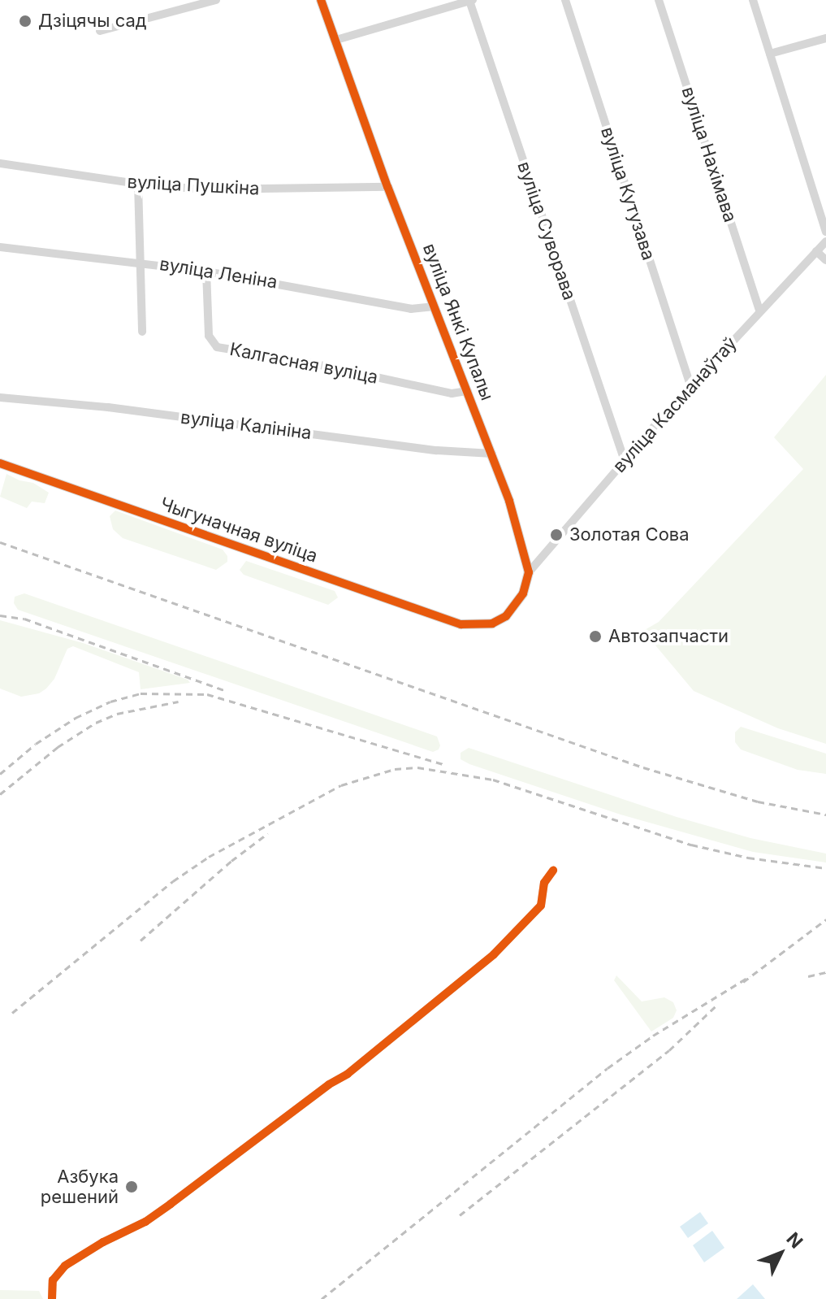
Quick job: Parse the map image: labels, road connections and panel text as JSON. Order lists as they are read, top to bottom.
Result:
{
  "streets": {
    "street": [
      "вуліца Нахімава",
      "вуліца Пушкіна",
      "вуліца Кутузава",
      "вуліца Суворава",
      "вуліца Леніна",
      "вуліца Янкі Купалы",
      "Калгасная вуліца",
      "вуліца Касманаўтаў",
      "вуліца Калініна",
      "Чыгуначная вуліца"
    ]
  },
  "crossings": [
    ["вуліца Нахімава", "вуліца Касманаўтаў"],
    ["вуліца Пушкіна", "вуліца Янкі Купалы"],
    ["вуліца Кутузава", "вуліца Касманаўтаў"],
    ["вуліца Суворава", "вуліца Касманаўтаў"],
    ["вуліца Леніна", "вуліца Янкі Купалы"],
    ["вуліца Леніна", "Калгасная вуліца"],
    ["вуліца Янкі Купалы", "Калгасная вуліца"],
    ["вуліца Янкі Купалы", "вуліца Касманаўтаў"],
    ["вуліца Янкі Купалы", "вуліца Калініна"],
    ["вуліца Янкі Купалы", "Чыгуначная вуліца"],
    ["вуліца Касманаўтаў", "Чыгуначная вуліца"]
  ],
  "places": [
    "Дзіцячы сад",
    "Золотая Сова",
    "Автозапчасти",
    "Азбука решений"
  ],
  "north": "top right"
}
